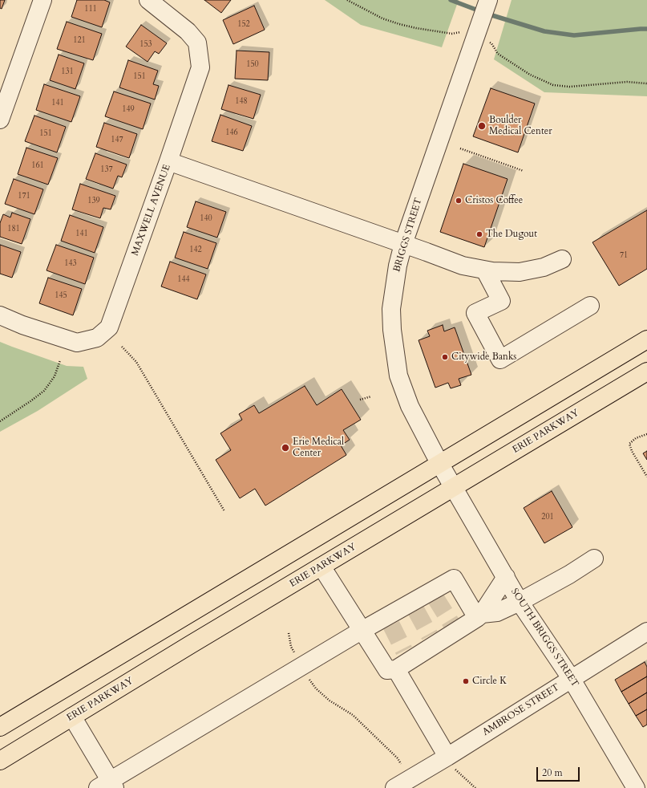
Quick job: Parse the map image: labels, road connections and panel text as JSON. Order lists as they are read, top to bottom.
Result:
{
  "streets": {
    "main road": ["ERIE PARKWAY"],
    "street": [
      "MAXWELL AVENUE",
      "BRIGGS STREET",
      "SOUTH BRIGGS STREET",
      "AMBROSE STREET"
    ]
  },
  "crossings": [
    ["MAXWELL AVENUE", "BRIGGS STREET"],
    ["BRIGGS STREET", "ERIE PARKWAY"],
    ["BRIGGS STREET", "SOUTH BRIGGS STREET"],
    ["ERIE PARKWAY", "SOUTH BRIGGS STREET"],
    ["SOUTH BRIGGS STREET", "AMBROSE STREET"]
  ],
  "places": [
    "Boulder Medical Center",
    "Cristos Coffee",
    "The Dugout",
    "Citywide Banks",
    "Erie Medical Center",
    "Circle K"
  ],
  "house_numbers": [
    "111",
    "152",
    "121",
    "153",
    "150",
    "131",
    "151",
    "148",
    "141",
    "149",
    "146",
    "151",
    "147",
    "161",
    "137",
    "171",
    "139",
    "140",
    "181",
    "141",
    "142",
    "71",
    "143",
    "144",
    "145",
    "201"
  ],
  "scale_bar": "20 m"
}
